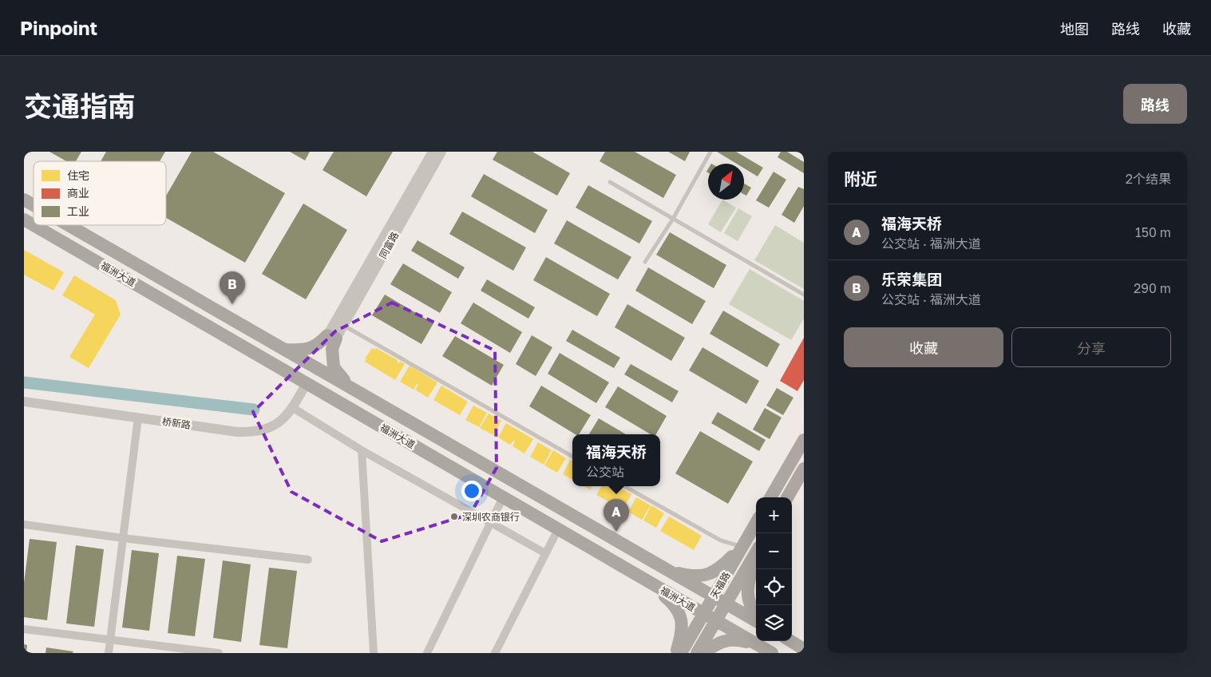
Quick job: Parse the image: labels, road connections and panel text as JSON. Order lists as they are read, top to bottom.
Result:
{
  "streets": {
    "main road": ["福洲大道", "天福路"],
    "street": ["同富路", "桥新路"]
  },
  "crossings": [
    ["福洲大道", "桥新路"],
    ["福洲大道", "天福路"]
  ],
  "places": ["深圳农商银行"],
  "legend": ["住宅", "商业", "工业"],
  "north": "top right",
  "page": {
    "header": "Pinpoint",
    "nav": ["地图", "路线", "收藏"],
    "title": "交通指南",
    "buttons": [
      "路线",
      ["收藏", "分享"]
    ],
    "heading": ["附近", "2个结果"],
    "list": [
      {
        "mark": "A",
        "name": "福海天桥",
        "note": "公交站 · 福洲大道",
        "value": "150 m"
      },
      {
        "mark": "B",
        "name": "乐荣集团",
        "note": "公交站 · 福洲大道",
        "value": "290 m"
      }
    ],
    "pins": ["B", "A"],
    "popup": ["福海天桥", "公交站"],
    "map_buttons": ["+", "−"]
  }
}
